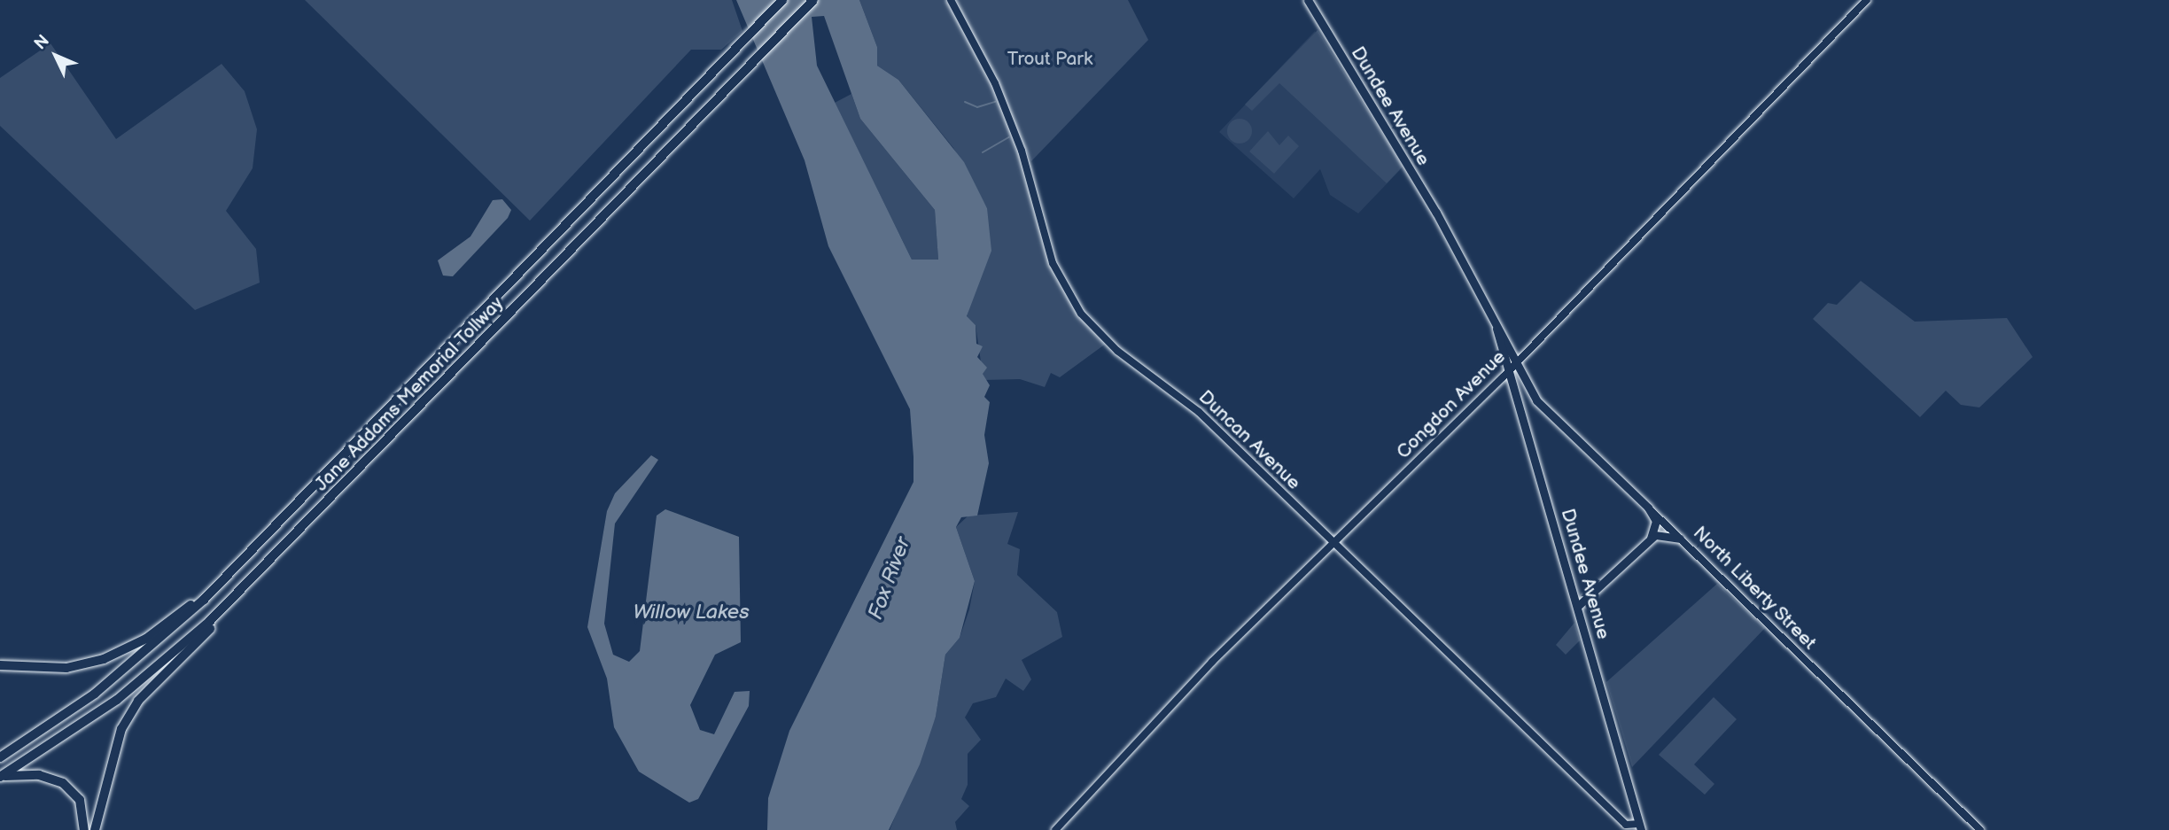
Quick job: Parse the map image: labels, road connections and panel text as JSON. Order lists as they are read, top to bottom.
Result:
{
  "streets": {
    "highway": ["Jane Addams Memorial Tollway"],
    "main road": ["Dundee Avenue", "North Liberty Street"],
    "street": ["Congdon Avenue", "Duncan Avenue"]
  },
  "crossings": [
    ["Dundee Avenue", "Congdon Avenue"],
    ["Dundee Avenue", "Duncan Avenue"],
    ["Dundee Avenue", "North Liberty Street"],
    ["Congdon Avenue", "Duncan Avenue"],
    ["Congdon Avenue", "North Liberty Street"]
  ],
  "water": ["Fox River", "Willow Lakes"],
  "parks": ["Trout Park"],
  "north": "top left"
}
